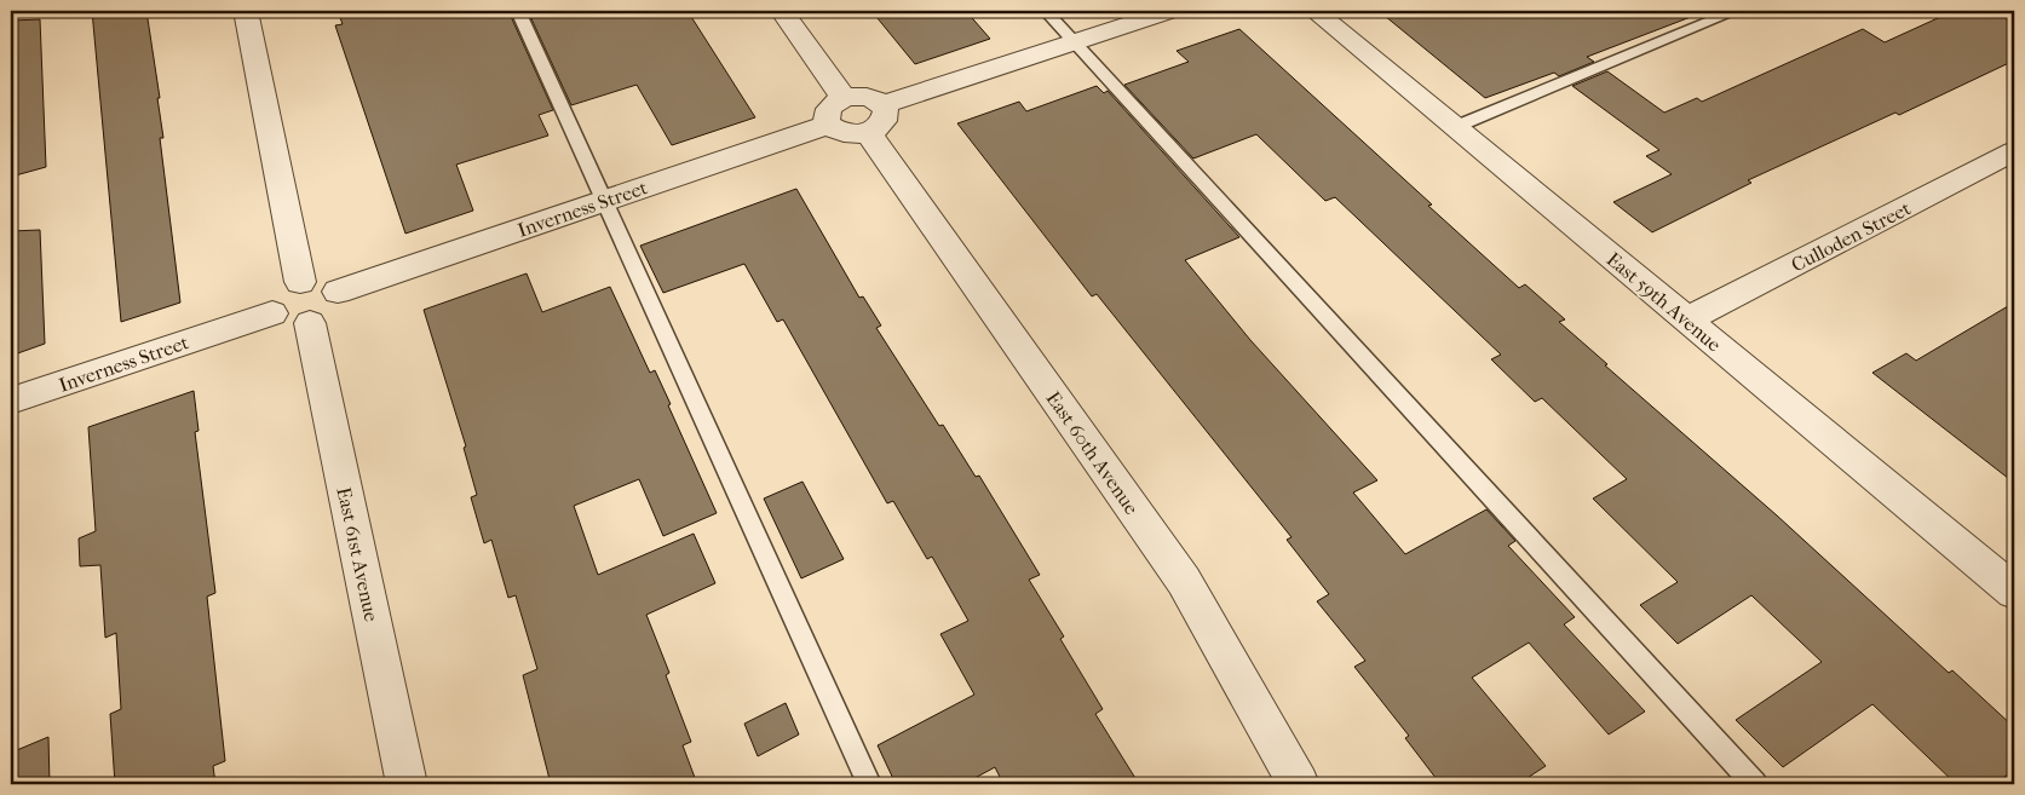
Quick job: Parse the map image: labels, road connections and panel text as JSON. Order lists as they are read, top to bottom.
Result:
{
  "streets": {
    "street": [
      "Inverness Street",
      "Culloden Street",
      "East 59th Avenue",
      "East 60th Avenue",
      "East 61st Avenue"
    ]
  },
  "crossings": [
    ["Inverness Street", "East 60th Avenue"],
    ["Inverness Street", "East 61st Avenue"],
    ["Culloden Street", "East 59th Avenue"]
  ]
}
